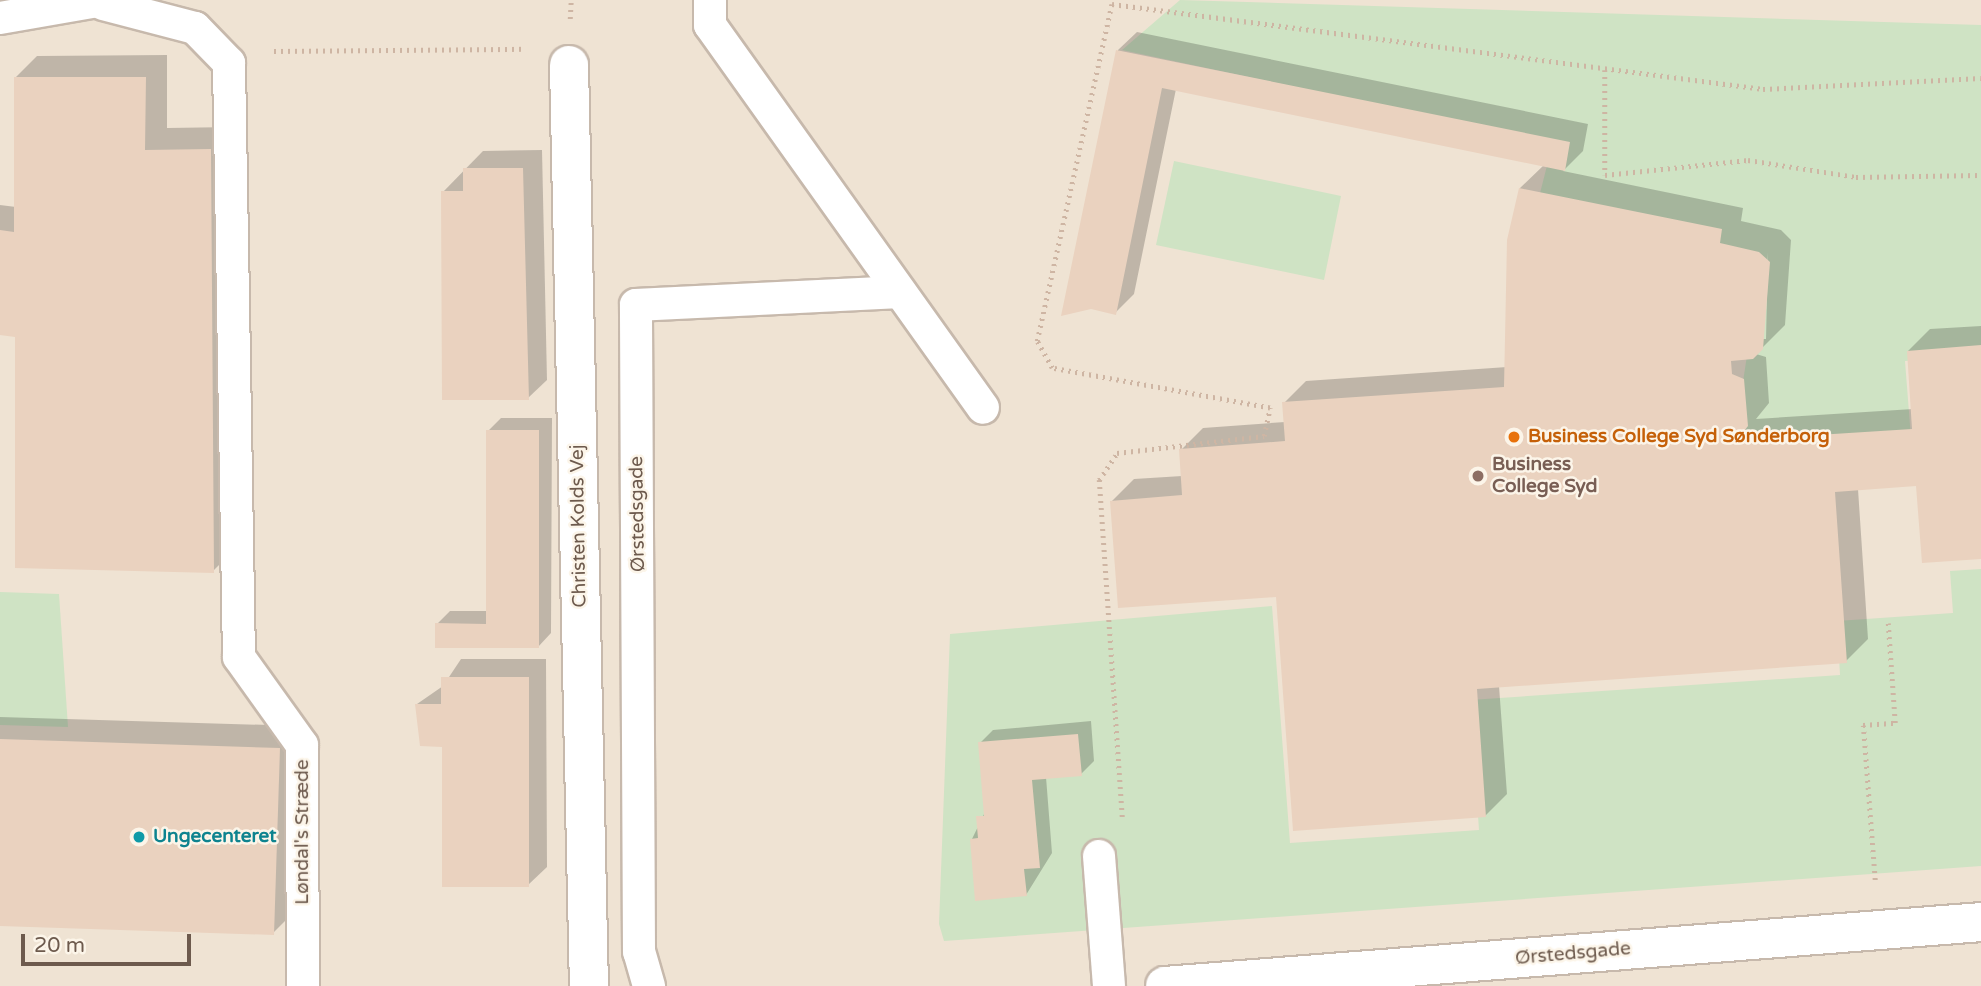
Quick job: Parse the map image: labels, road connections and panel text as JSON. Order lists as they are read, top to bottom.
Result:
{
  "streets": {
    "street": ["Ørstedsgade", "Christen Kolds Vej"],
    "lane": ["Løndal's Stræde"]
  },
  "places": ["Business College Syd Sønderborg", "Business College Syd", "Ungecenteret"],
  "scale_bar": "20 m"
}
